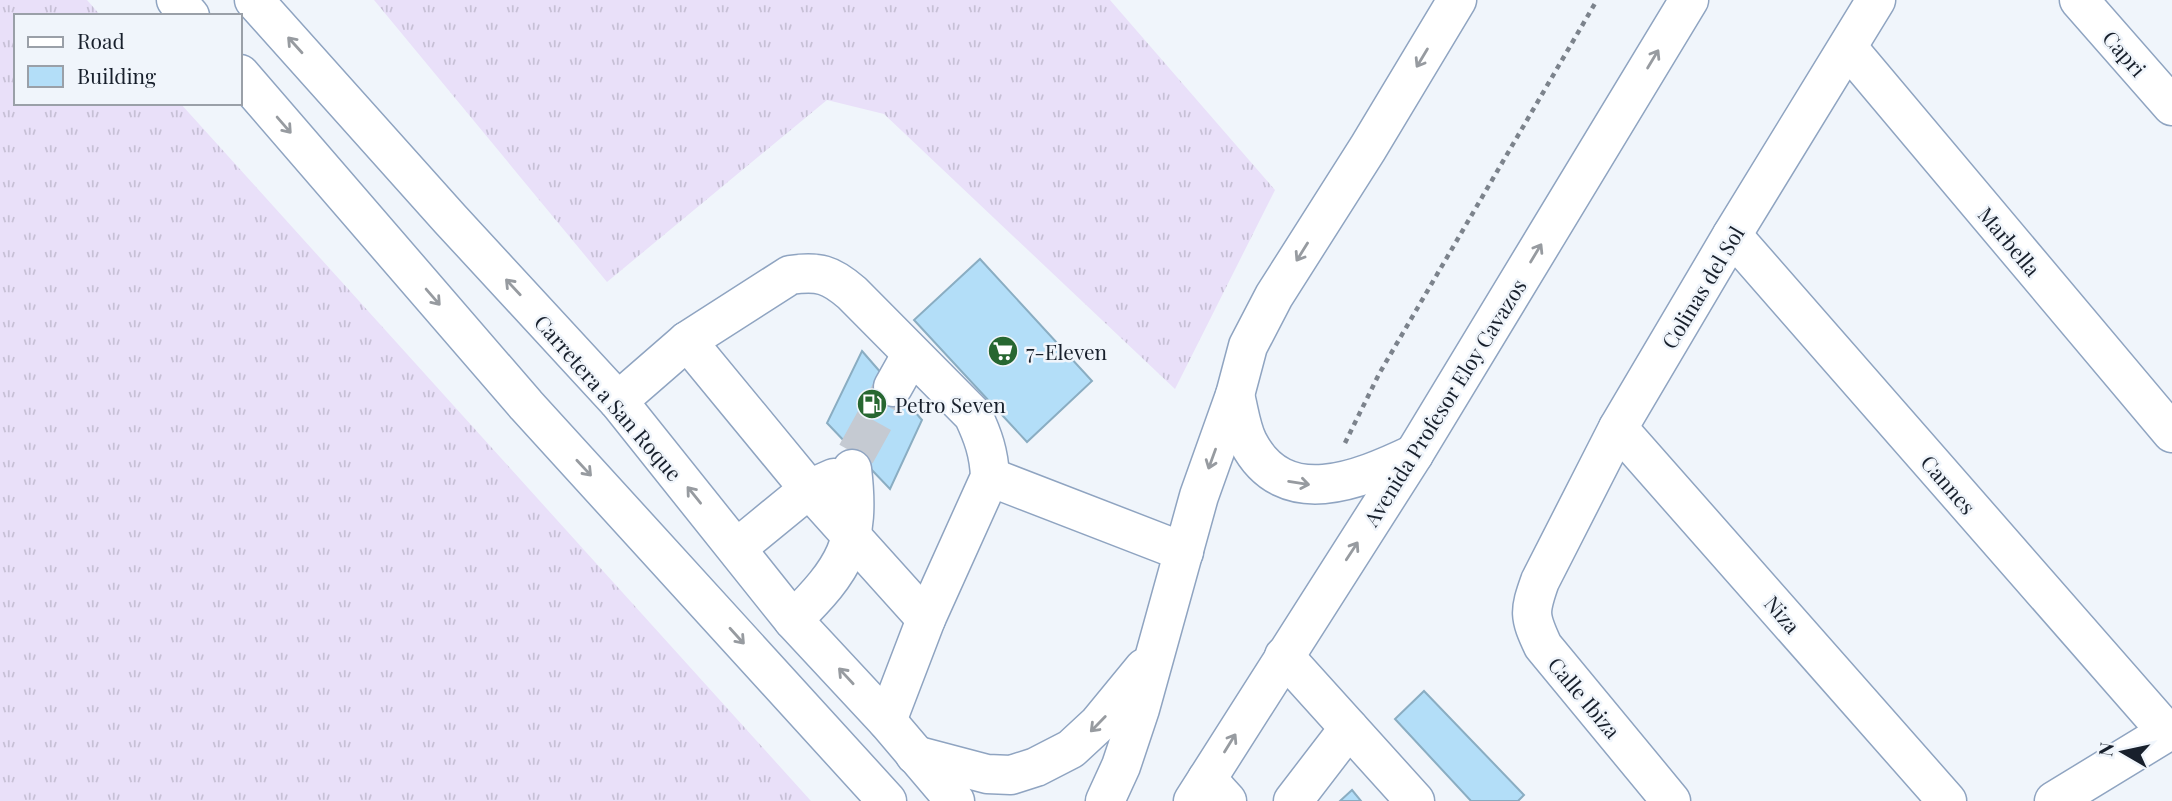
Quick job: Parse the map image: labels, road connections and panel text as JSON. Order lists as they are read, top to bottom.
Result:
{
  "streets": {
    "main road": [
      "Capri",
      "Marbella",
      "Colinas del Sol",
      "Carretera a San Roque",
      "Avenida Profesor Eloy Cavazos",
      "Cannes",
      "Niza",
      "Calle Ibiza"
    ]
  },
  "crossings": [
    ["Marbella", "Colinas del Sol"],
    ["Colinas del Sol", "Cannes"],
    ["Colinas del Sol", "Niza"],
    ["Colinas del Sol", "Calle Ibiza"]
  ],
  "places": {
    "supermarket": ["7-Eleven"],
    "fuel station": ["Petro Seven"]
  },
  "legend": ["Road", "Building"],
  "north": "left"
}
